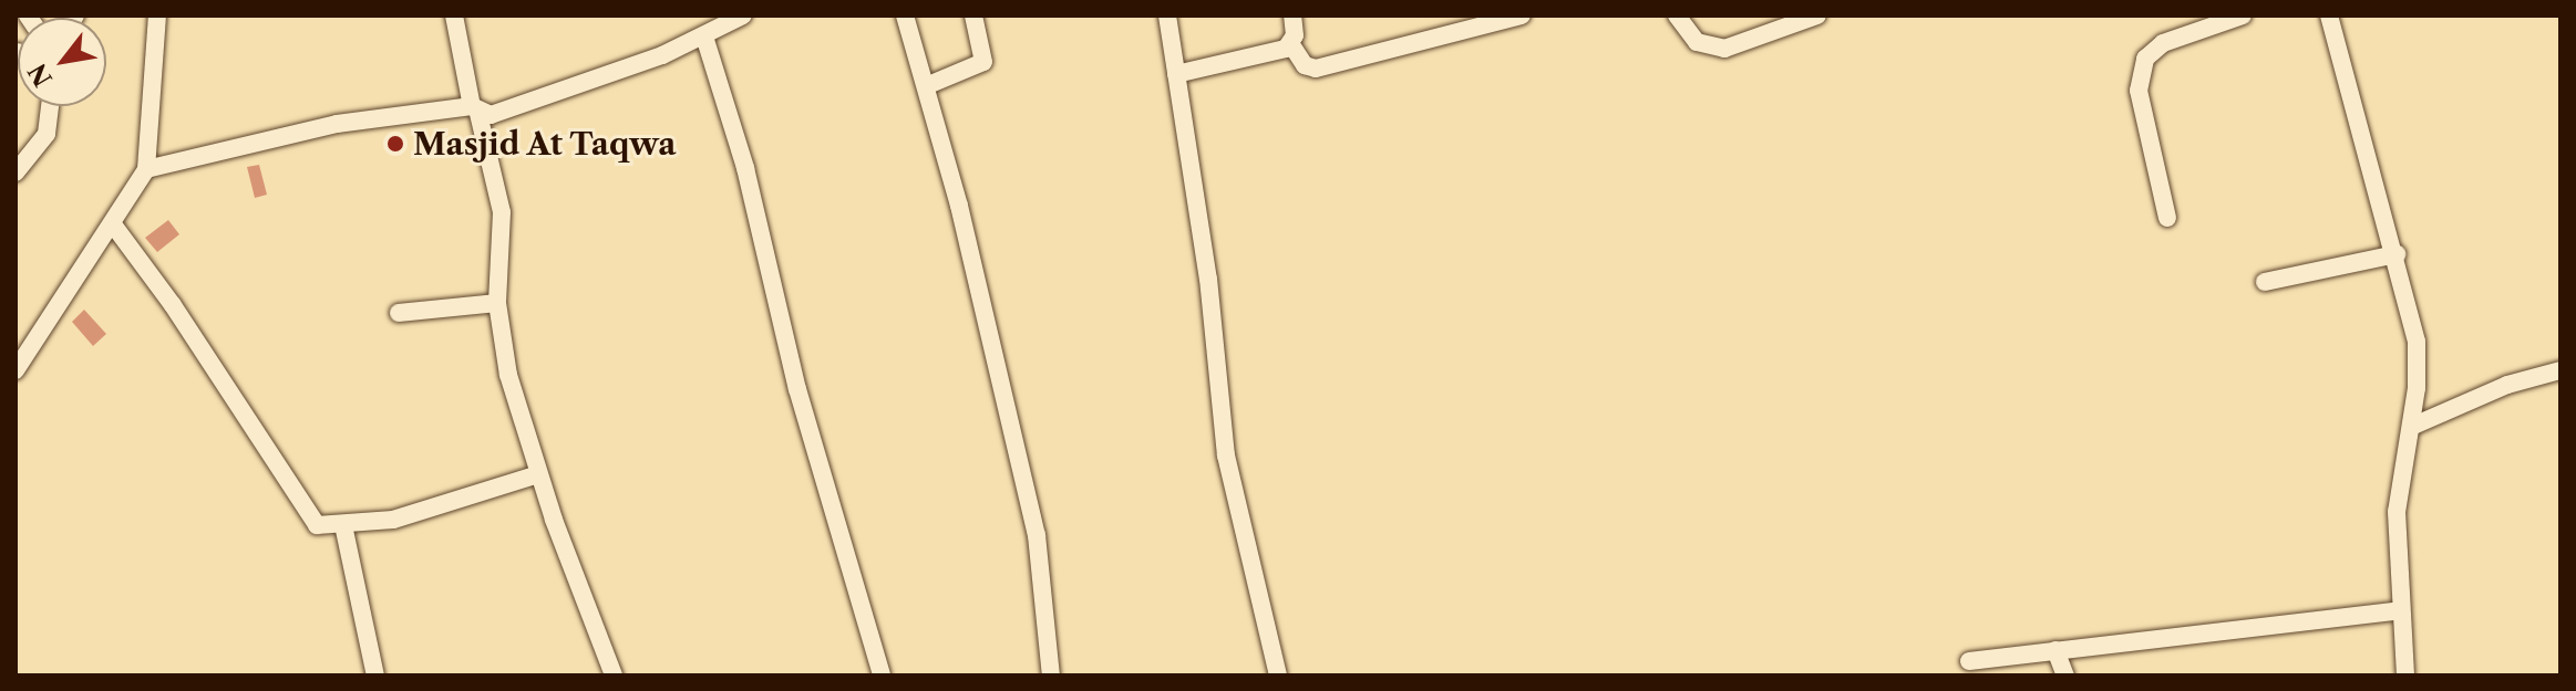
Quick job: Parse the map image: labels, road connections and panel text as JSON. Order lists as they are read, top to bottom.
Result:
{
  "places": ["Masjid At Taqwa"],
  "north": "bottom left"
}
